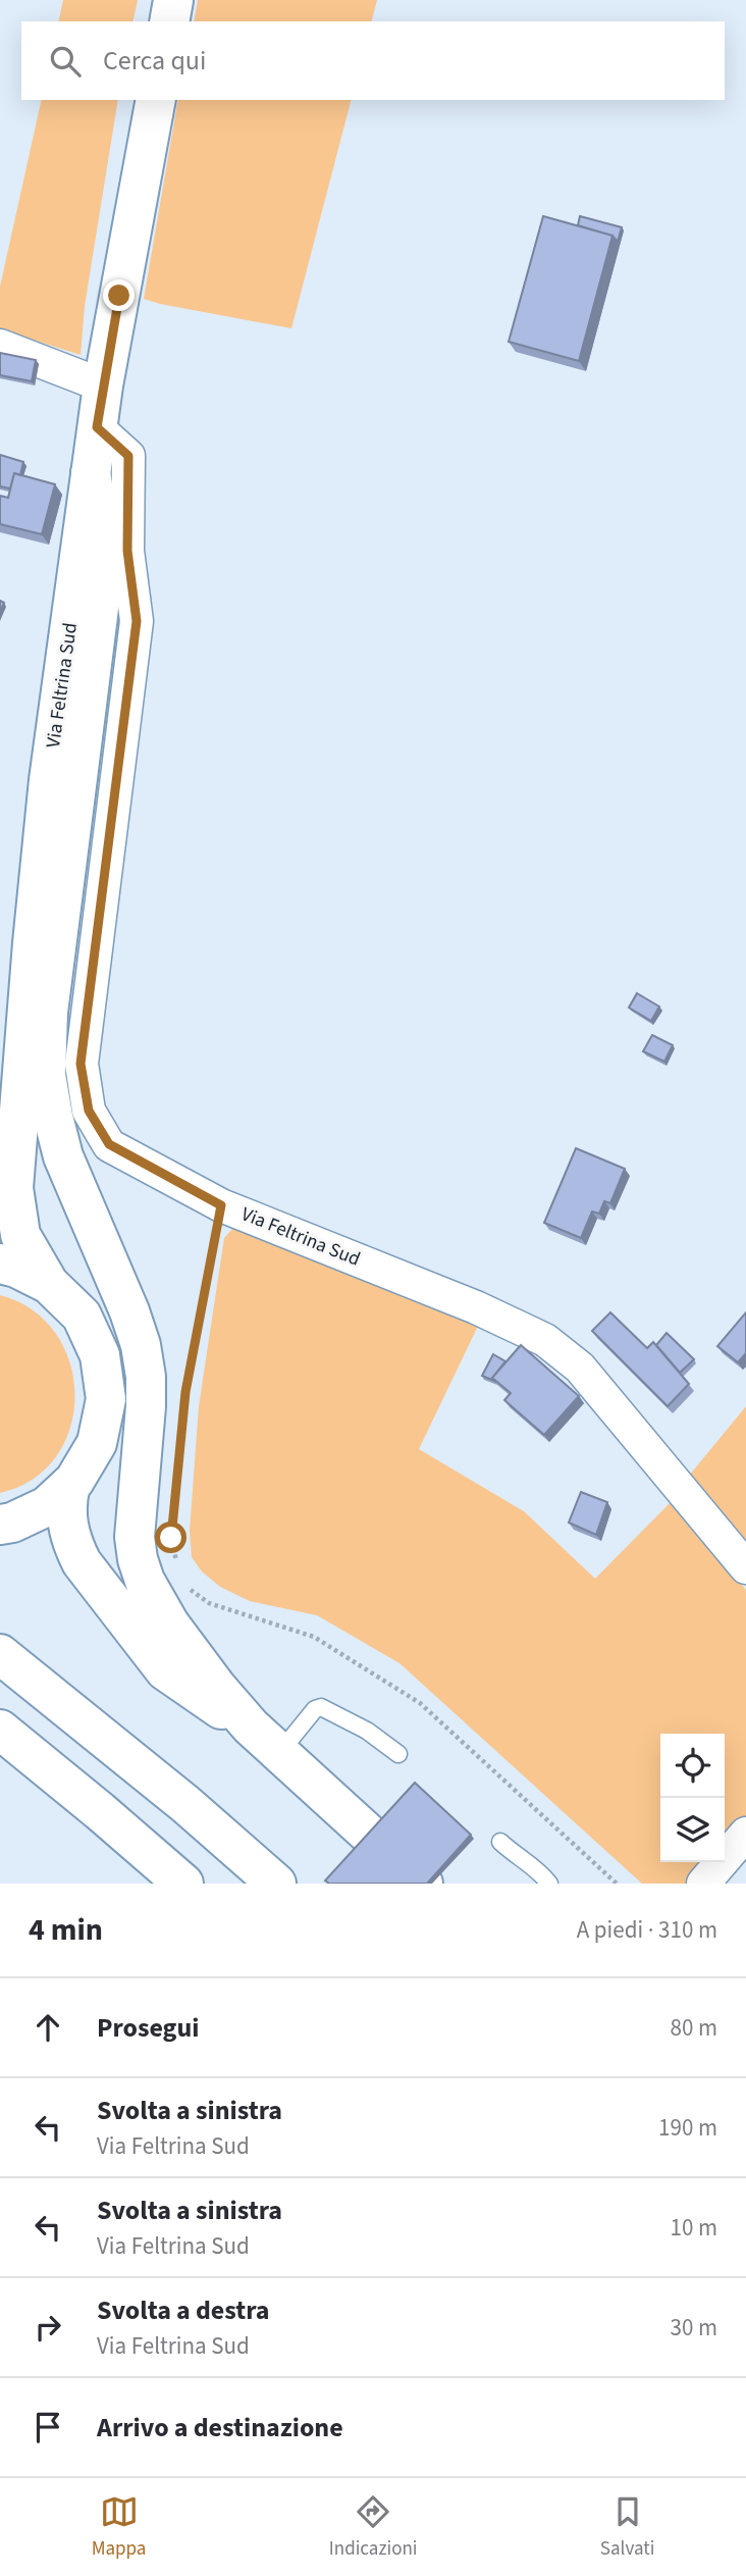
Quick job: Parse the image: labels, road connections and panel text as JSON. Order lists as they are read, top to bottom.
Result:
{
  "streets": {
    "main road": ["Via Feltrina Sud"]
  },
  "page": {
    "search": "Cerca qui",
    "heading": ["4 min", "A piedi · 310 m"],
    "list": [
      ["Prosegui", "80 m"],
      ["Svolta a sinistra", "Via Feltrina Sud", "190 m"],
      ["Svolta a sinistra", "Via Feltrina Sud", "10 m"],
      ["Svolta a destra", "Via Feltrina Sud", "30 m"],
      "Arrivo a destinazione"
    ],
    "nav": ["Mappa", "Indicazioni", "Salvati"]
  }
}
